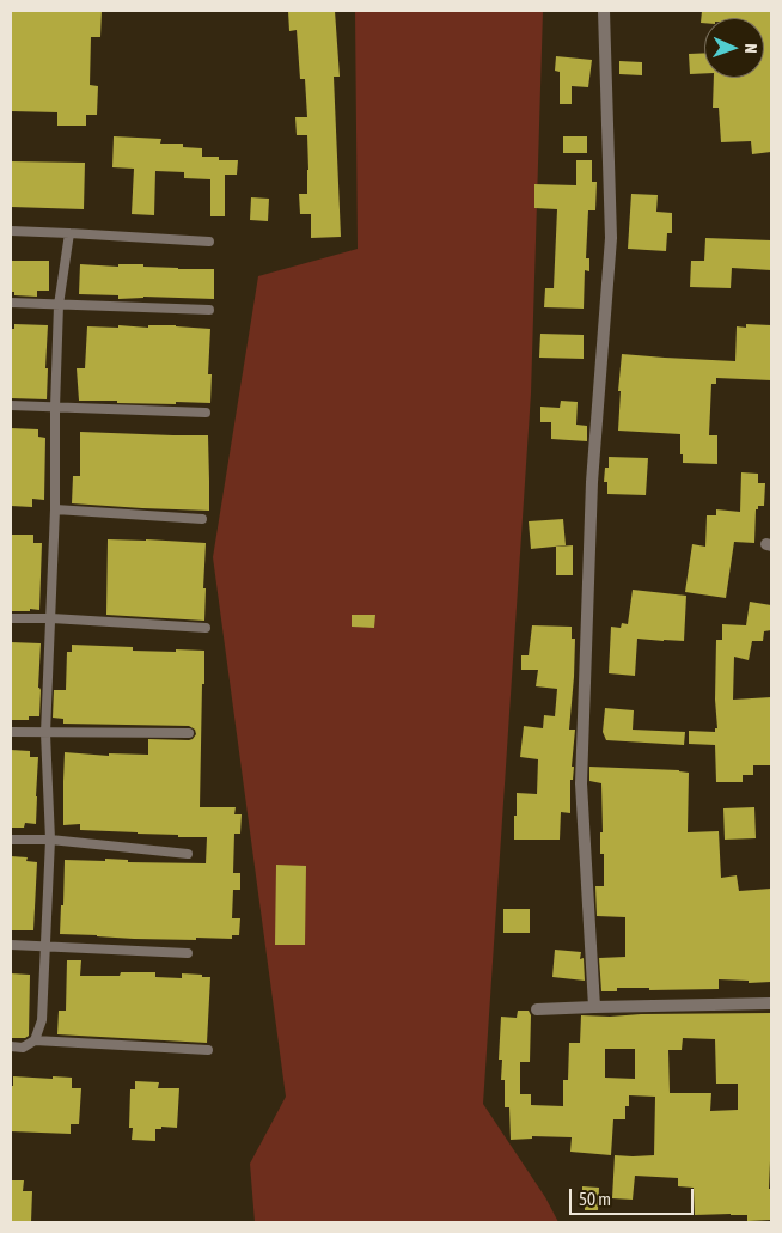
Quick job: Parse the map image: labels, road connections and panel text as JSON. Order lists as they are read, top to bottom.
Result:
{
  "scale_bar": "50 m",
  "north": "right"
}
